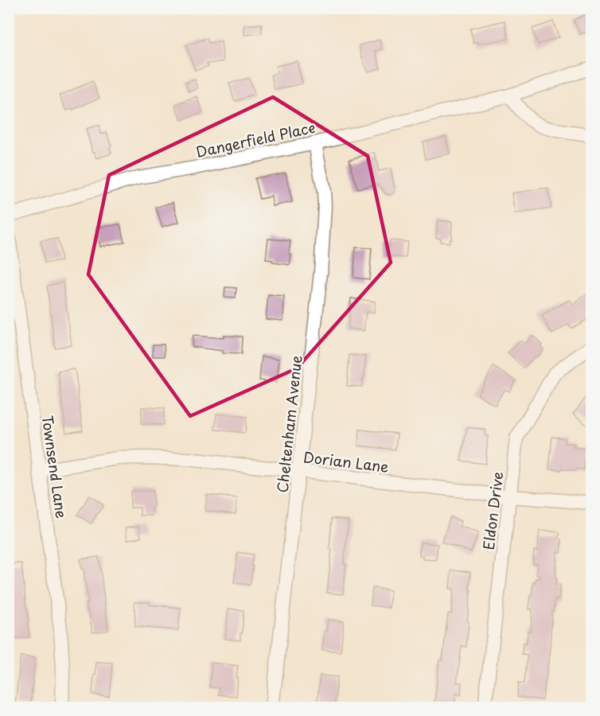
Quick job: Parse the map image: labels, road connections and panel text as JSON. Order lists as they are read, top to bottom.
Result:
{
  "streets": {
    "street": [
      "Dangerfield Place",
      "Cheltenham Avenue",
      "Dorian Lane",
      "Townsend Lane",
      "Eldon Drive"
    ]
  },
  "crossings": [
    ["Dangerfield Place", "Cheltenham Avenue"],
    ["Cheltenham Avenue", "Dorian Lane"],
    ["Dorian Lane", "Townsend Lane"],
    ["Dorian Lane", "Eldon Drive"]
  ]
}
